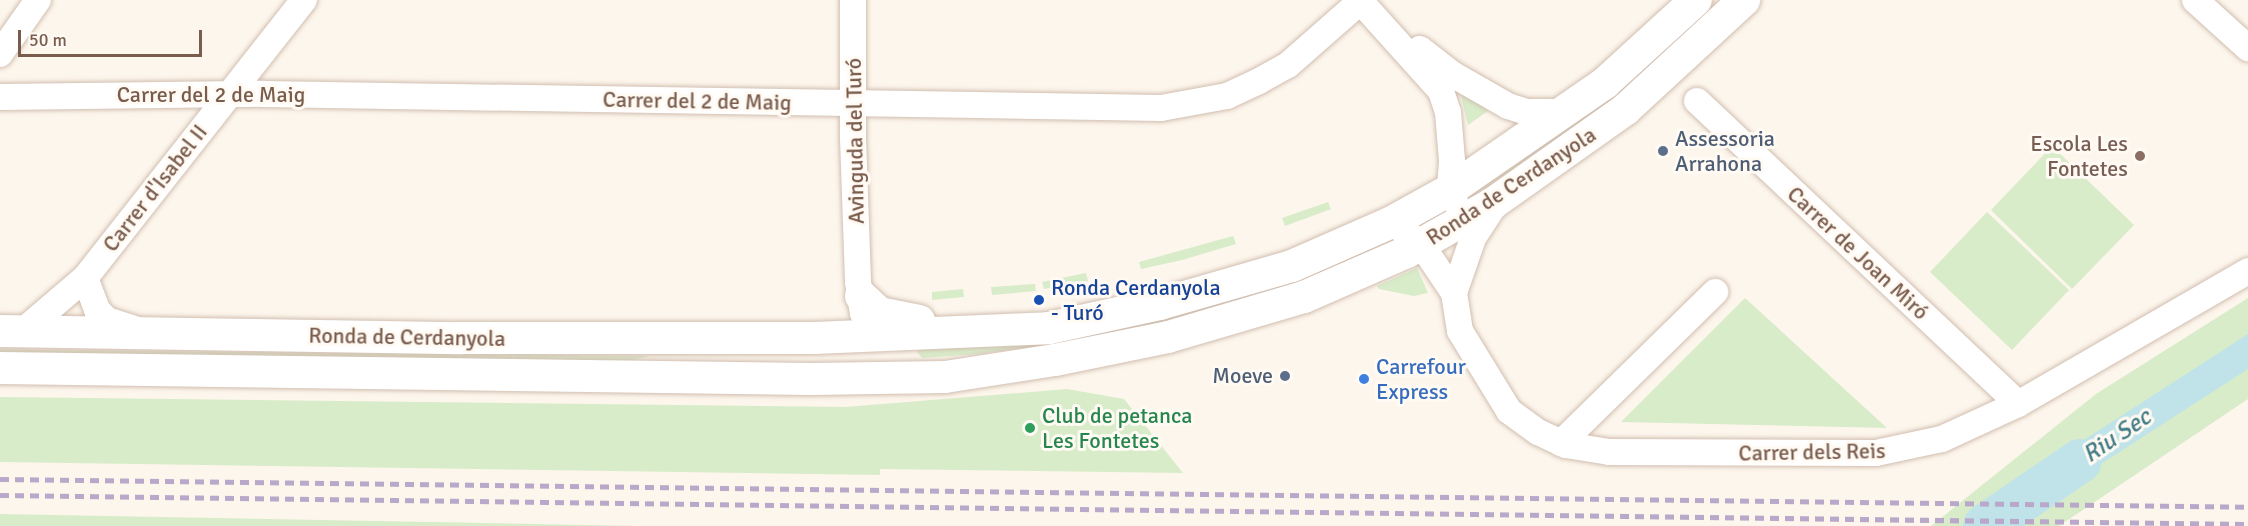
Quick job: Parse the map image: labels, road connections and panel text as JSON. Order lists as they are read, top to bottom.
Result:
{
  "streets": {
    "street": [
      "Carrer del 2 de Maig",
      "Avinguda del Turó",
      "Ronda de Cerdanyola",
      "Carrer d'Isabel II",
      "Carrer de Joan Miró",
      "Carrer dels Reis"
    ]
  },
  "crossings": [
    ["Carrer del 2 de Maig", "Avinguda del Turó"],
    ["Carrer del 2 de Maig", "Carrer d'Isabel II"],
    ["Avinguda del Turó", "Ronda de Cerdanyola"],
    ["Ronda de Cerdanyola", "Carrer d'Isabel II"],
    ["Ronda de Cerdanyola", "Carrer dels Reis"],
    ["Carrer de Joan Miró", "Carrer dels Reis"]
  ],
  "water": ["Riu Sec"],
  "places": [
    "Assessoria Arrahona",
    "Escola Les Fontetes",
    "Ronda Cerdanyola - Turó",
    "Moeve",
    "Carrefour Express",
    "Club de petanca Les Fontetes"
  ],
  "scale_bar": "50 m"
}
